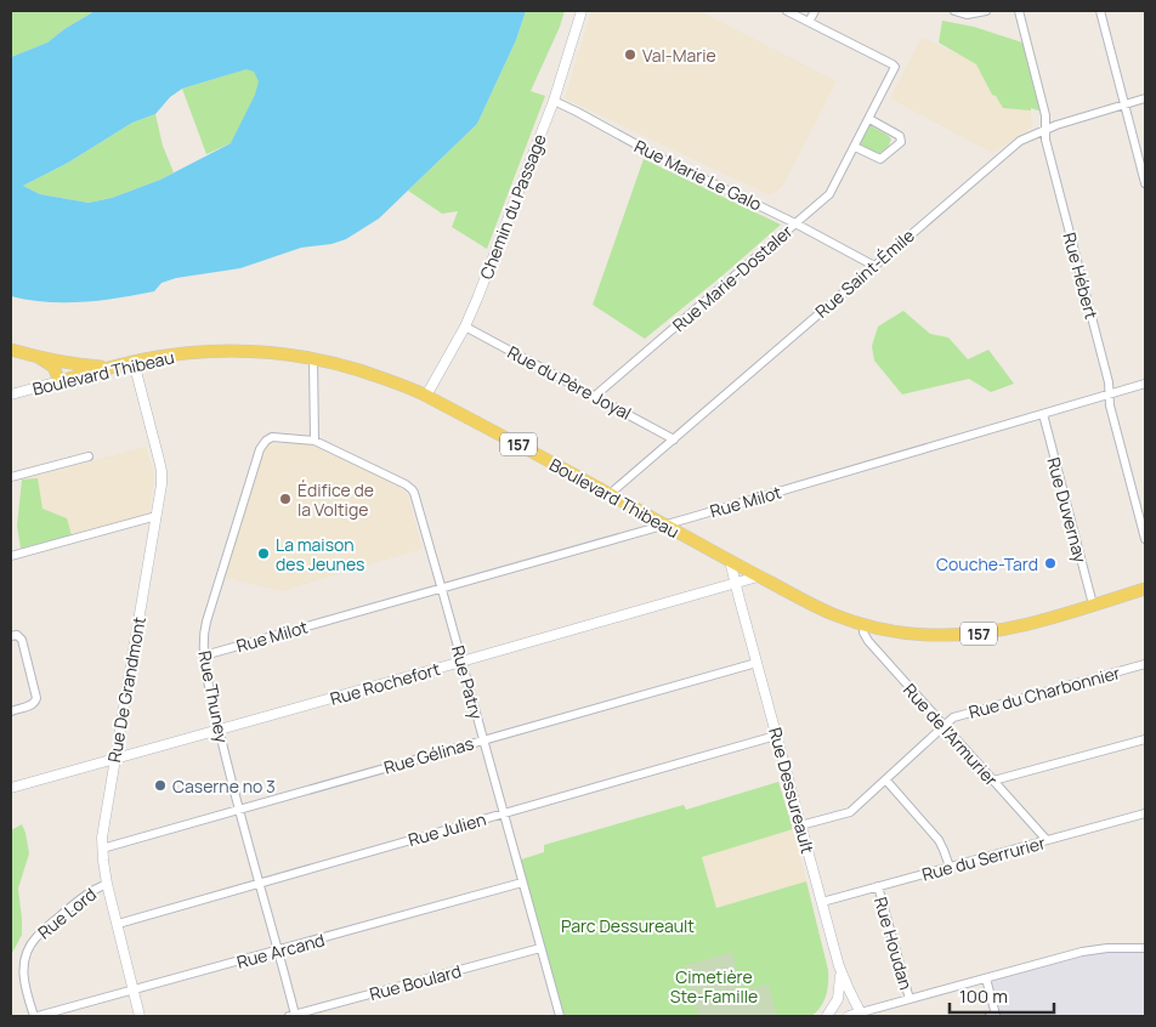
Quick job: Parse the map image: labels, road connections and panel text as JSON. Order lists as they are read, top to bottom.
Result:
{
  "streets": {
    "main road": ["Boulevard Thibeau", "157"],
    "street": [
      "Rue Marie Le Galo",
      "Chemin du Passage",
      "Rue Saint-Émile",
      "Rue Hébert",
      "Rue Marie-Dostaler",
      "Rue du Père Joyal",
      "Rue Milot",
      "Rue Duvernay",
      "Rue Patry",
      "Rue Rochefort",
      "Rue De Grandmont",
      "Rue du Charbonnier",
      "Rue Thuney",
      "Rue de l'Armurier",
      "Rue Gélinas",
      "Rue Dessureault",
      "Rue Julien",
      "Rue du Serrurier",
      "Rue Lord",
      "Rue Houdan",
      "Rue Arcand",
      "Rue Boulard"
    ]
  },
  "crossings": [
    ["Rue Marie Le Galo", "Chemin du Passage"],
    ["Rue Marie Le Galo", "Rue Saint-Émile"],
    ["Rue Marie Le Galo", "Rue Marie-Dostaler"],
    ["Chemin du Passage", "Boulevard Thibeau"],
    ["Chemin du Passage", "Rue du Père Joyal"],
    ["Rue Saint-Émile", "Rue Hébert"],
    ["Rue Saint-Émile", "Boulevard Thibeau"],
    ["Rue Saint-Émile", "Rue du Père Joyal"],
    ["Rue Hébert", "Rue Milot"],
    ["Rue Marie-Dostaler", "Rue du Père Joyal"],
    ["Boulevard Thibeau", "157"],
    ["Boulevard Thibeau", "Rue Milot"],
    ["Boulevard Thibeau", "Rue Duvernay"],
    ["Boulevard Thibeau", "Rue Rochefort"],
    ["Boulevard Thibeau", "Rue De Grandmont"],
    ["Boulevard Thibeau", "Rue de l'Armurier"],
    ["Boulevard Thibeau", "Rue Dessureault"],
    ["Rue Milot", "Rue Duvernay"],
    ["Rue Milot", "Rue Patry"],
    ["Rue Milot", "Rue Thuney"],
    ["Rue Patry", "Rue Rochefort"],
    ["Rue Patry", "Rue Thuney"],
    ["Rue Patry", "Rue Gélinas"],
    ["Rue Patry", "Rue Julien"],
    ["Rue Patry", "Rue Arcand"],
    ["Rue Patry", "Rue Boulard"],
    ["Rue Rochefort", "Rue De Grandmont"],
    ["Rue Rochefort", "Rue Thuney"],
    ["Rue Rochefort", "Rue Dessureault"],
    ["Rue De Grandmont", "Rue Gélinas"],
    ["Rue De Grandmont", "Rue Julien"],
    ["Rue De Grandmont", "Rue Lord"],
    ["Rue De Grandmont", "Rue Arcand"],
    ["Rue du Charbonnier", "Rue de l'Armurier"],
    ["Rue du Charbonnier", "Rue Dessureault"],
    ["Rue Thuney", "Rue Gélinas"],
    ["Rue Thuney", "Rue Julien"],
    ["Rue Thuney", "Rue Arcand"],
    ["Rue Thuney", "Rue Boulard"],
    ["Rue de l'Armurier", "Rue du Serrurier"],
    ["Rue Gélinas", "Rue Dessureault"],
    ["Rue Dessureault", "Rue Julien"],
    ["Rue Dessureault", "Rue du Serrurier"],
    ["Rue du Serrurier", "Rue Houdan"],
    ["Rue Lord", "Rue Arcand"]
  ],
  "parks": ["Parc Dessureault", "Cimetière Ste-Famille"],
  "places": [
    "Val-Marie",
    "Édifice de la Voltige",
    "La maison des Jeunes",
    "Couche-Tard",
    "Caserne no 3"
  ],
  "scale_bar": "100 m"
}
